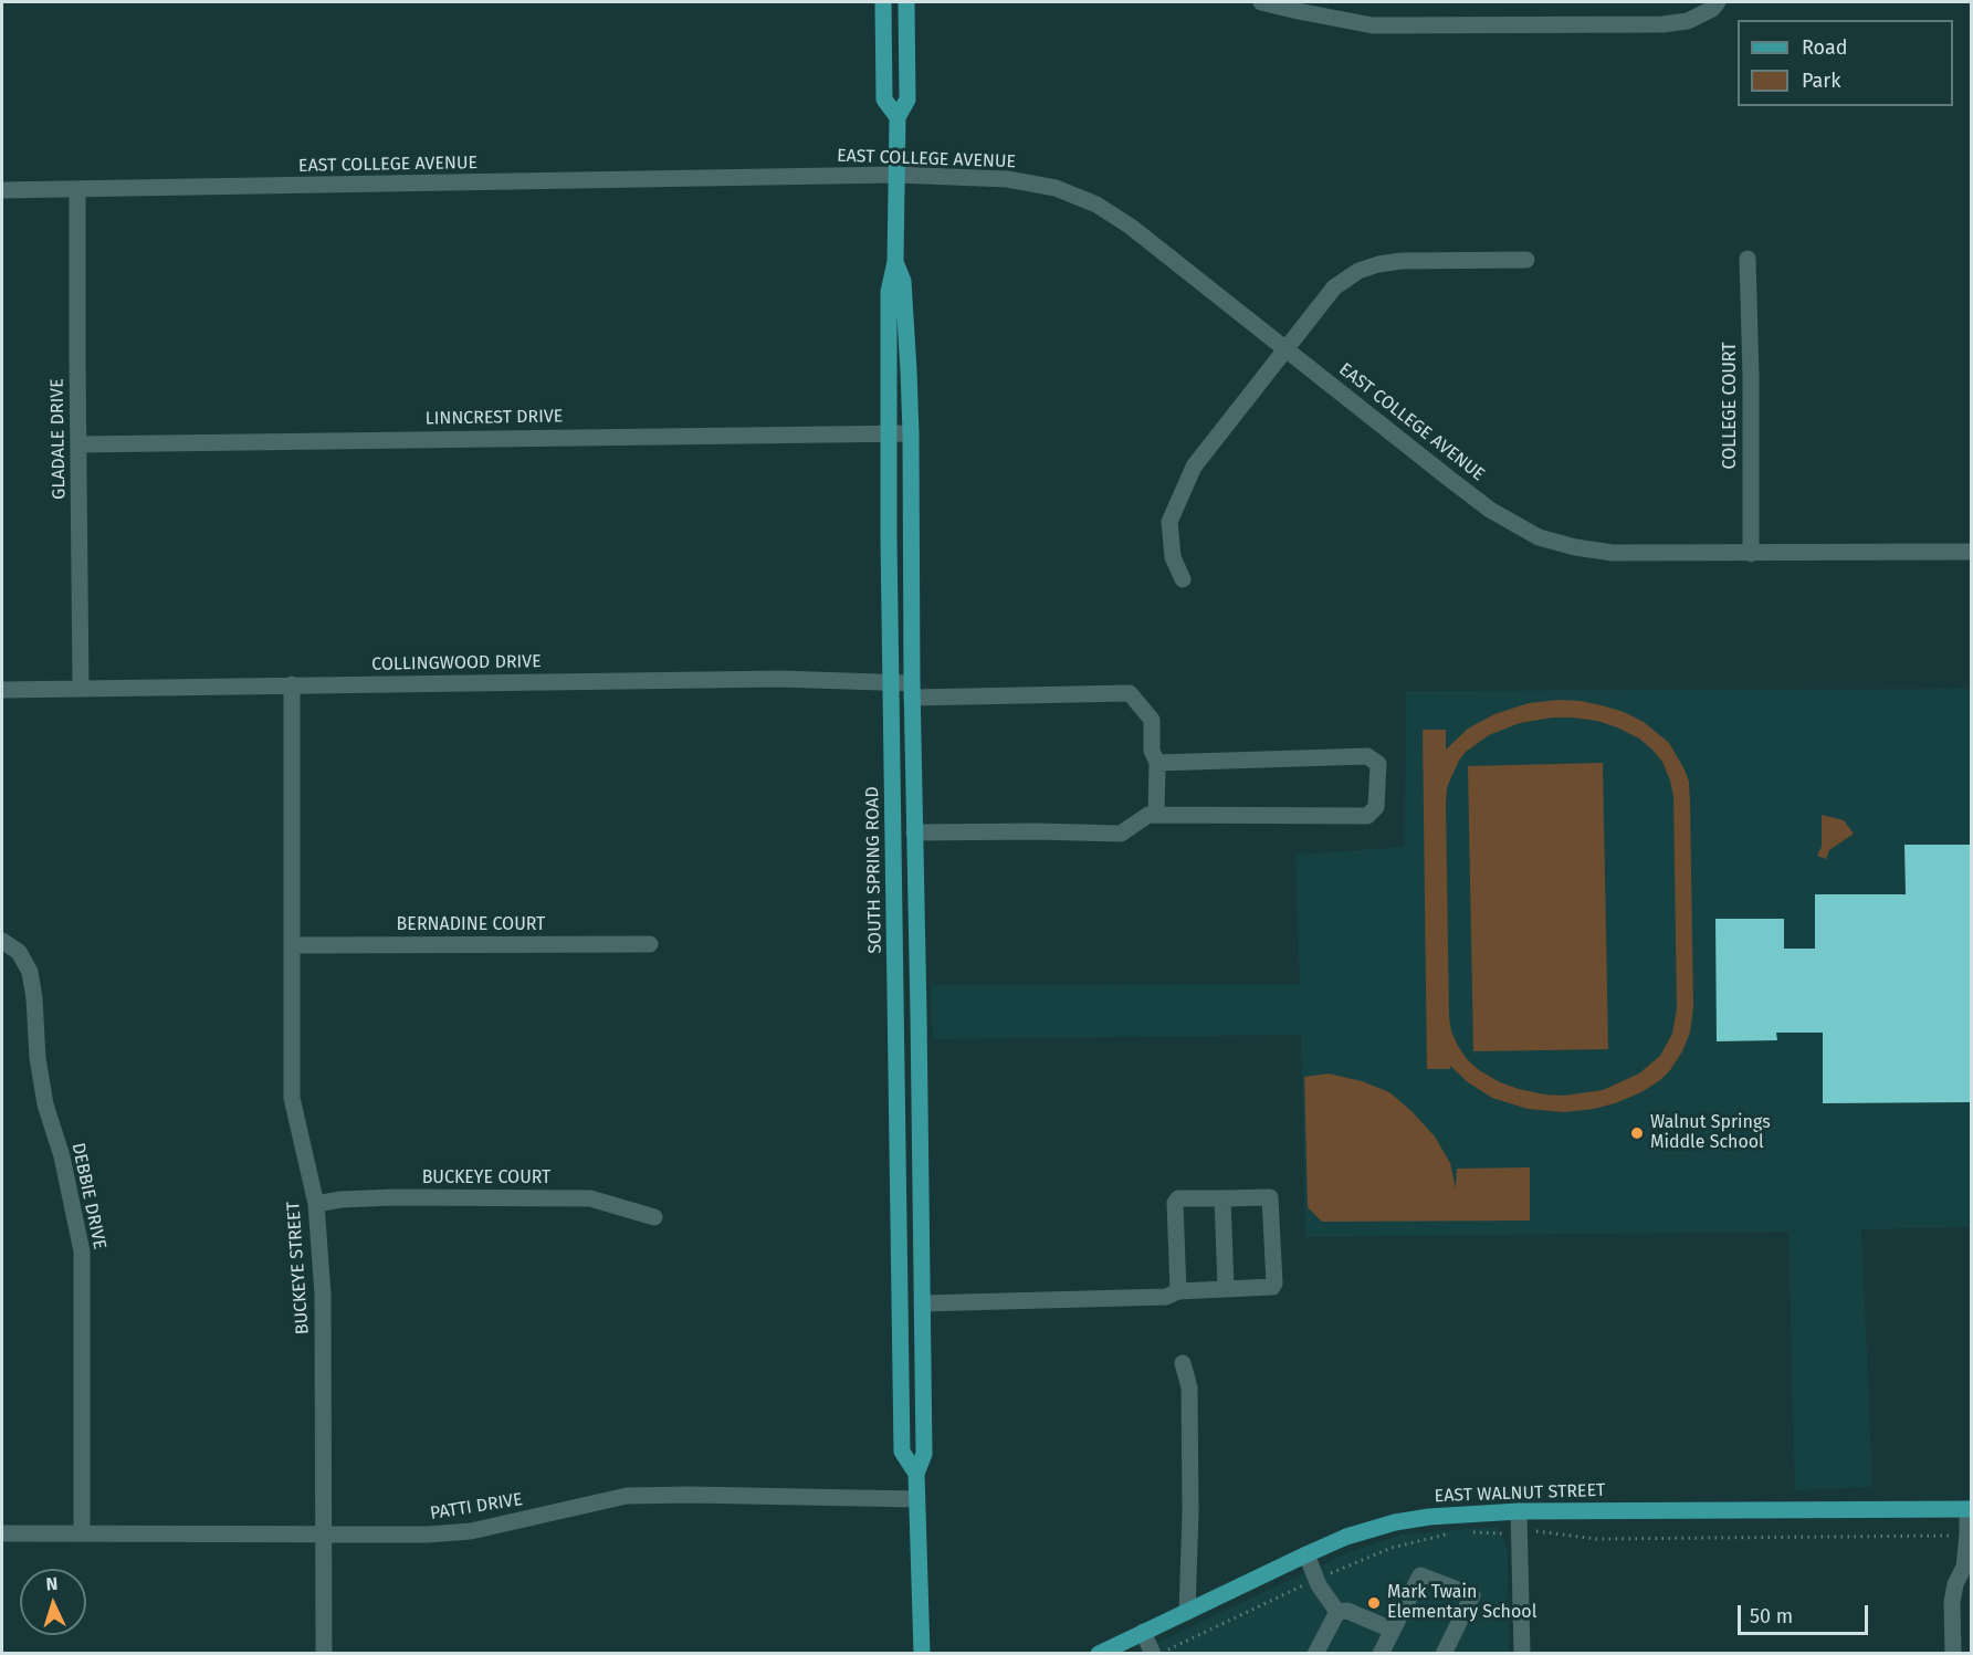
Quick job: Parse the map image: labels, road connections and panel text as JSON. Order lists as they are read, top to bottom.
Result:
{
  "streets": {
    "main road": ["SOUTH SPRING ROAD", "EAST WALNUT STREET"],
    "street": [
      "EAST COLLEGE AVENUE",
      "COLLEGE COURT",
      "LINNCREST DRIVE",
      "GLADALE DRIVE",
      "COLLINGWOOD DRIVE",
      "BERNADINE COURT",
      "BUCKEYE COURT",
      "DEBBIE DRIVE",
      "BUCKEYE STREET",
      "PATTI DRIVE"
    ]
  },
  "crossings": [
    ["EAST COLLEGE AVENUE", "COLLEGE COURT"],
    ["EAST COLLEGE AVENUE", "GLADALE DRIVE"],
    ["EAST COLLEGE AVENUE", "SOUTH SPRING ROAD"],
    ["LINNCREST DRIVE", "GLADALE DRIVE"],
    ["LINNCREST DRIVE", "SOUTH SPRING ROAD"],
    ["GLADALE DRIVE", "COLLINGWOOD DRIVE"],
    ["COLLINGWOOD DRIVE", "SOUTH SPRING ROAD"],
    ["COLLINGWOOD DRIVE", "BUCKEYE STREET"],
    ["SOUTH SPRING ROAD", "PATTI DRIVE"],
    ["BERNADINE COURT", "BUCKEYE STREET"],
    ["BUCKEYE COURT", "BUCKEYE STREET"],
    ["DEBBIE DRIVE", "PATTI DRIVE"],
    ["BUCKEYE STREET", "PATTI DRIVE"]
  ],
  "places": ["Walnut Springs Middle School", "Mark Twain Elementary School"],
  "legend": ["Road", "Park"],
  "scale_bar": "50 m",
  "north": "top"
}
